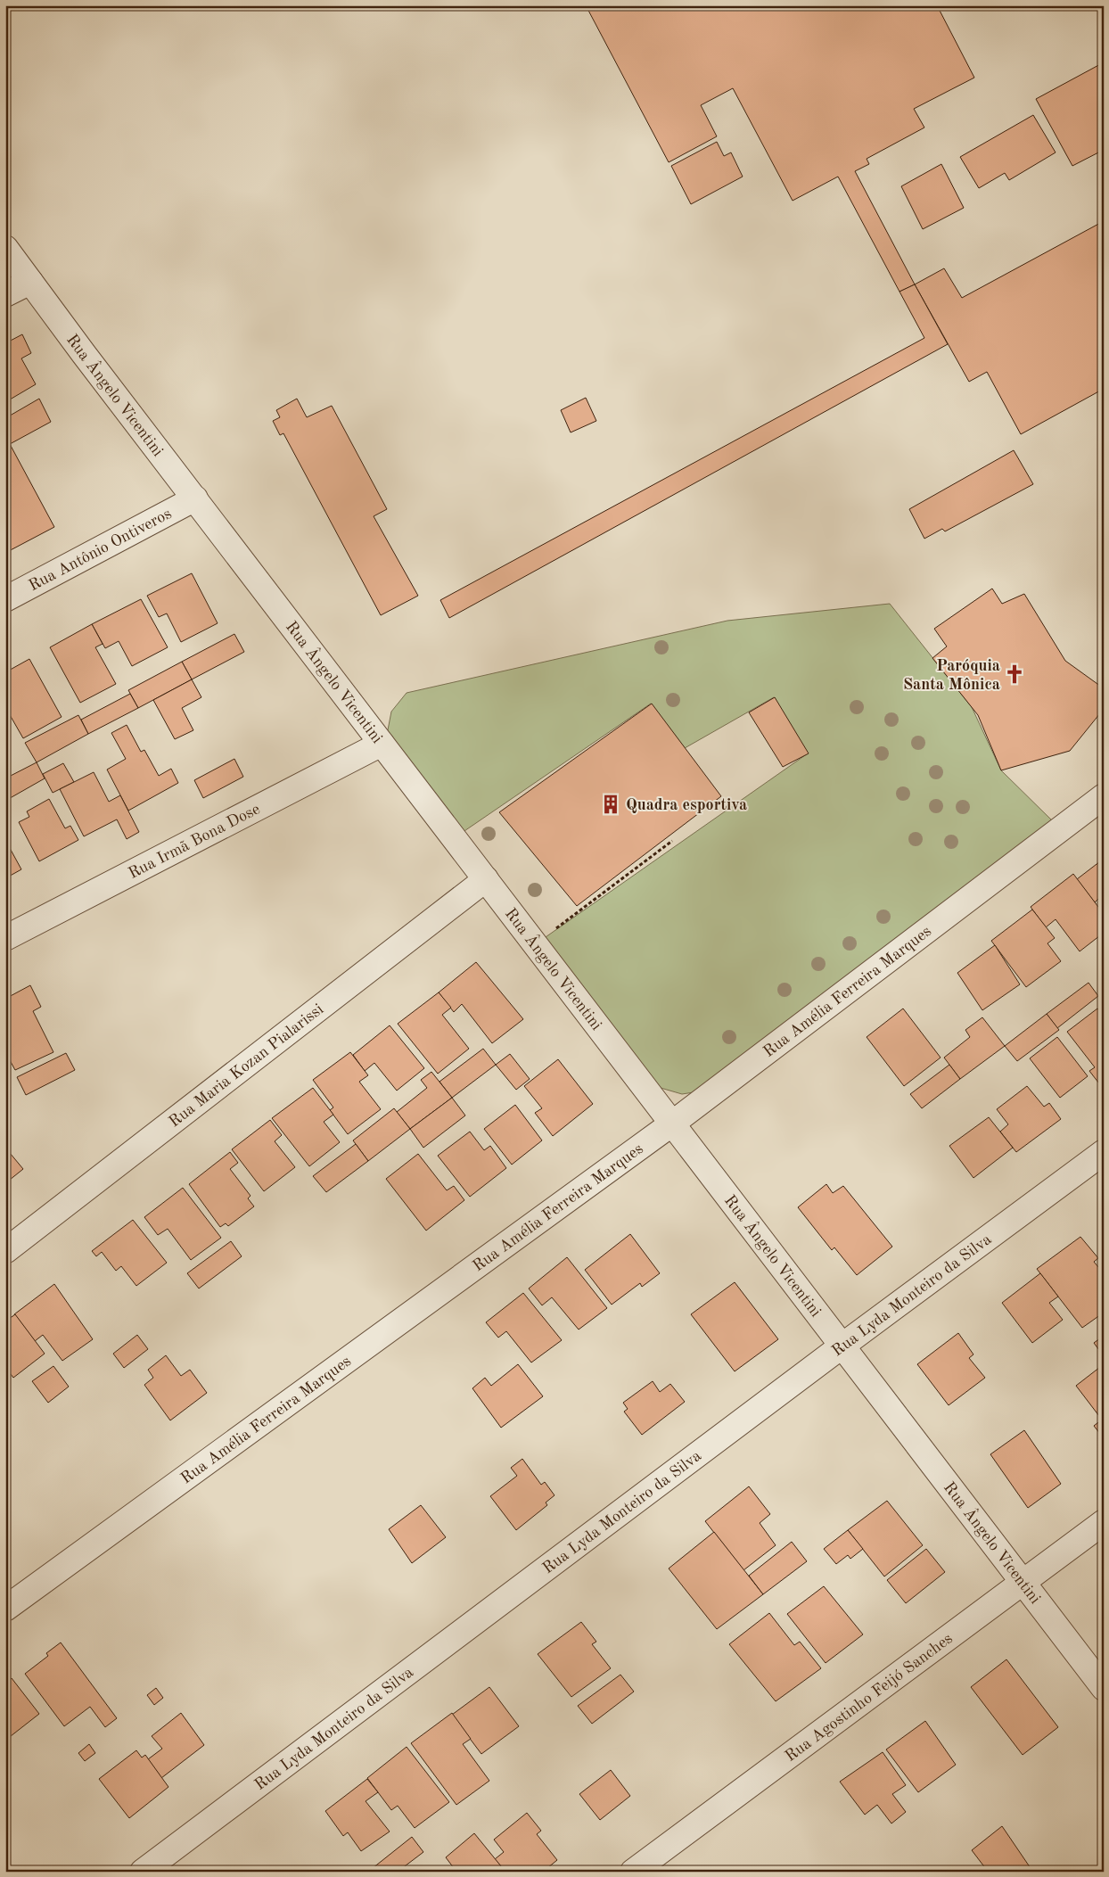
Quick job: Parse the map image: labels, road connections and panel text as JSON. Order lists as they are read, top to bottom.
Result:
{
  "streets": {
    "street": [
      "Rua Ângelo Vicentini",
      "Rua Antônio Ontiveros",
      "Rua Irmã Bona Dose",
      "Rua Amélia Ferreira Marques",
      "Rua Maria Kozan Pialarissi",
      "Rua Lyda Monteiro da Silva",
      "Rua Agostinho Feijó Sanches"
    ]
  },
  "crossings": [
    ["Rua Ângelo Vicentini", "Rua Antônio Ontiveros"],
    ["Rua Ângelo Vicentini", "Rua Irmã Bona Dose"],
    ["Rua Ângelo Vicentini", "Rua Amélia Ferreira Marques"],
    ["Rua Ângelo Vicentini", "Rua Maria Kozan Pialarissi"],
    ["Rua Ângelo Vicentini", "Rua Lyda Monteiro da Silva"],
    ["Rua Ângelo Vicentini", "Rua Agostinho Feijó Sanches"]
  ],
  "places": {
    "church": ["Paróquia Santa Mônica"],
    "building": ["Quadra esportiva"]
  }
}
